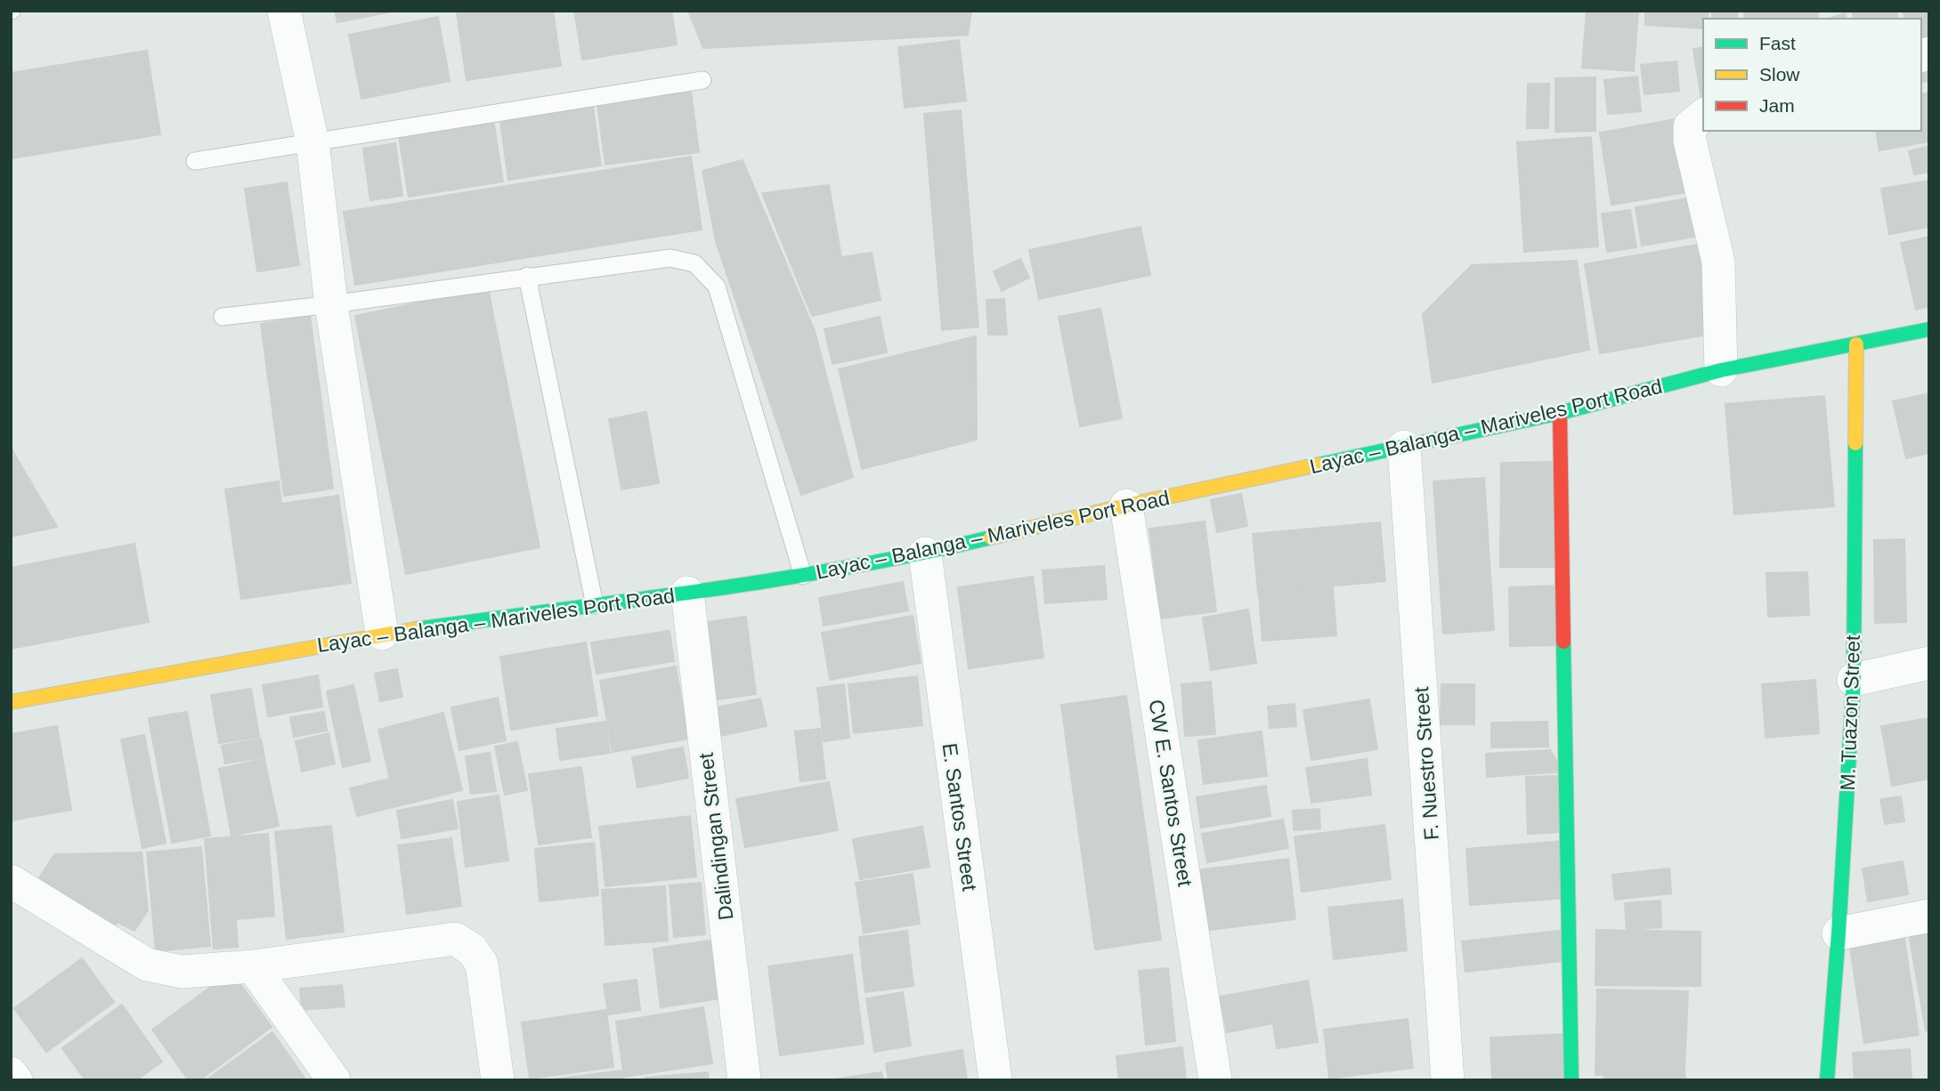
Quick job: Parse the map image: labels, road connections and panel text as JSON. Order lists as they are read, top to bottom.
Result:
{
  "streets": {
    "main road": ["Layac – Balanga – Mariveles Port Road", "M. Tuazon Street"],
    "street": [
      "F. Nuestro Street",
      "CW E. Santos Street",
      "E. Santos Street",
      "Dalindingan Street"
    ]
  },
  "crossings": [
    ["Layac – Balanga – Mariveles Port Road", "M. Tuazon Street"],
    ["Layac – Balanga – Mariveles Port Road", "F. Nuestro Street"],
    ["Layac – Balanga – Mariveles Port Road", "CW E. Santos Street"],
    ["Layac – Balanga – Mariveles Port Road", "E. Santos Street"],
    ["Layac – Balanga – Mariveles Port Road", "Dalindingan Street"]
  ],
  "legend": ["Fast", "Slow", "Jam"]
}
